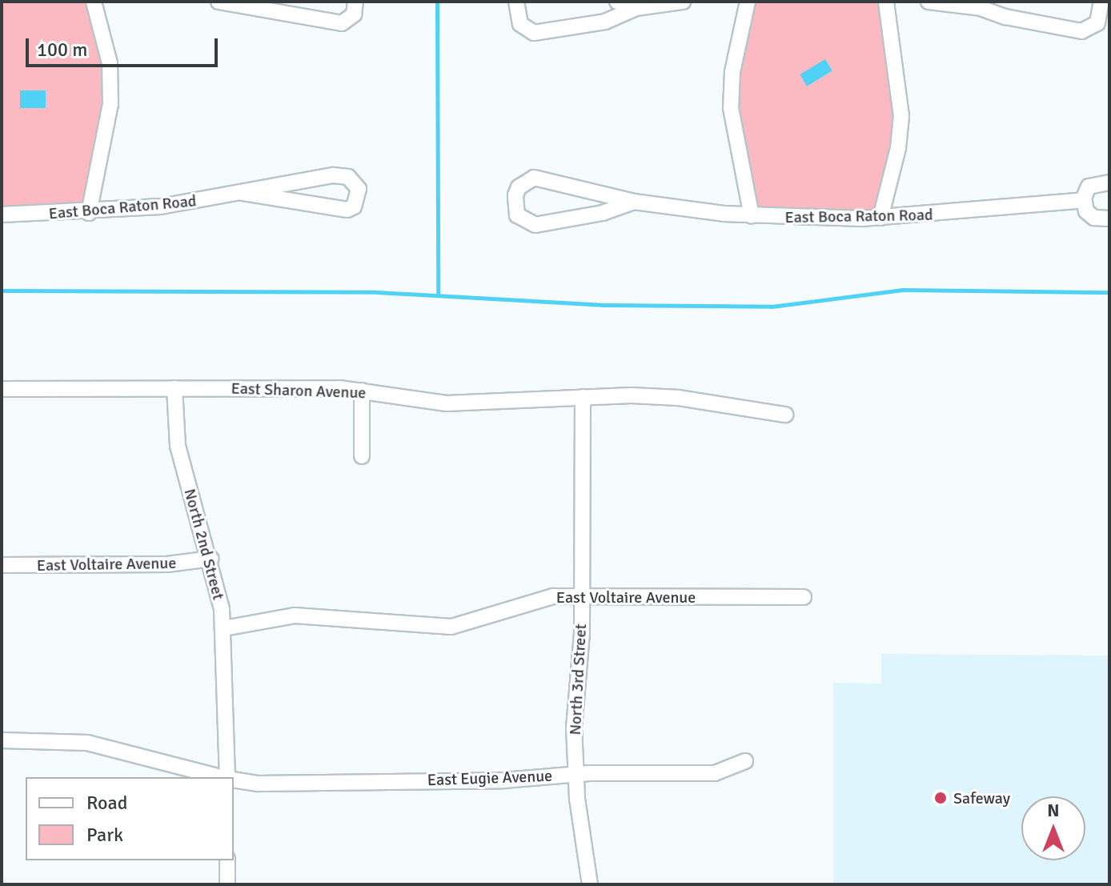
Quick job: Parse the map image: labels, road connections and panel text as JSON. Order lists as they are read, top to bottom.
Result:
{
  "streets": {
    "street": [
      "East Boca Raton Road",
      "East Sharon Avenue",
      "North 2nd Street",
      "East Voltaire Avenue",
      "North 3rd Street",
      "East Eugie Avenue"
    ]
  },
  "crossings": [
    ["East Sharon Avenue", "North 2nd Street"],
    ["East Sharon Avenue", "North 3rd Street"],
    ["North 2nd Street", "East Voltaire Avenue"],
    ["East Voltaire Avenue", "North 3rd Street"],
    ["North 3rd Street", "East Eugie Avenue"]
  ],
  "places": ["Safeway"],
  "legend": ["Road", "Park"],
  "scale_bar": "100 m",
  "north": "top"
}
